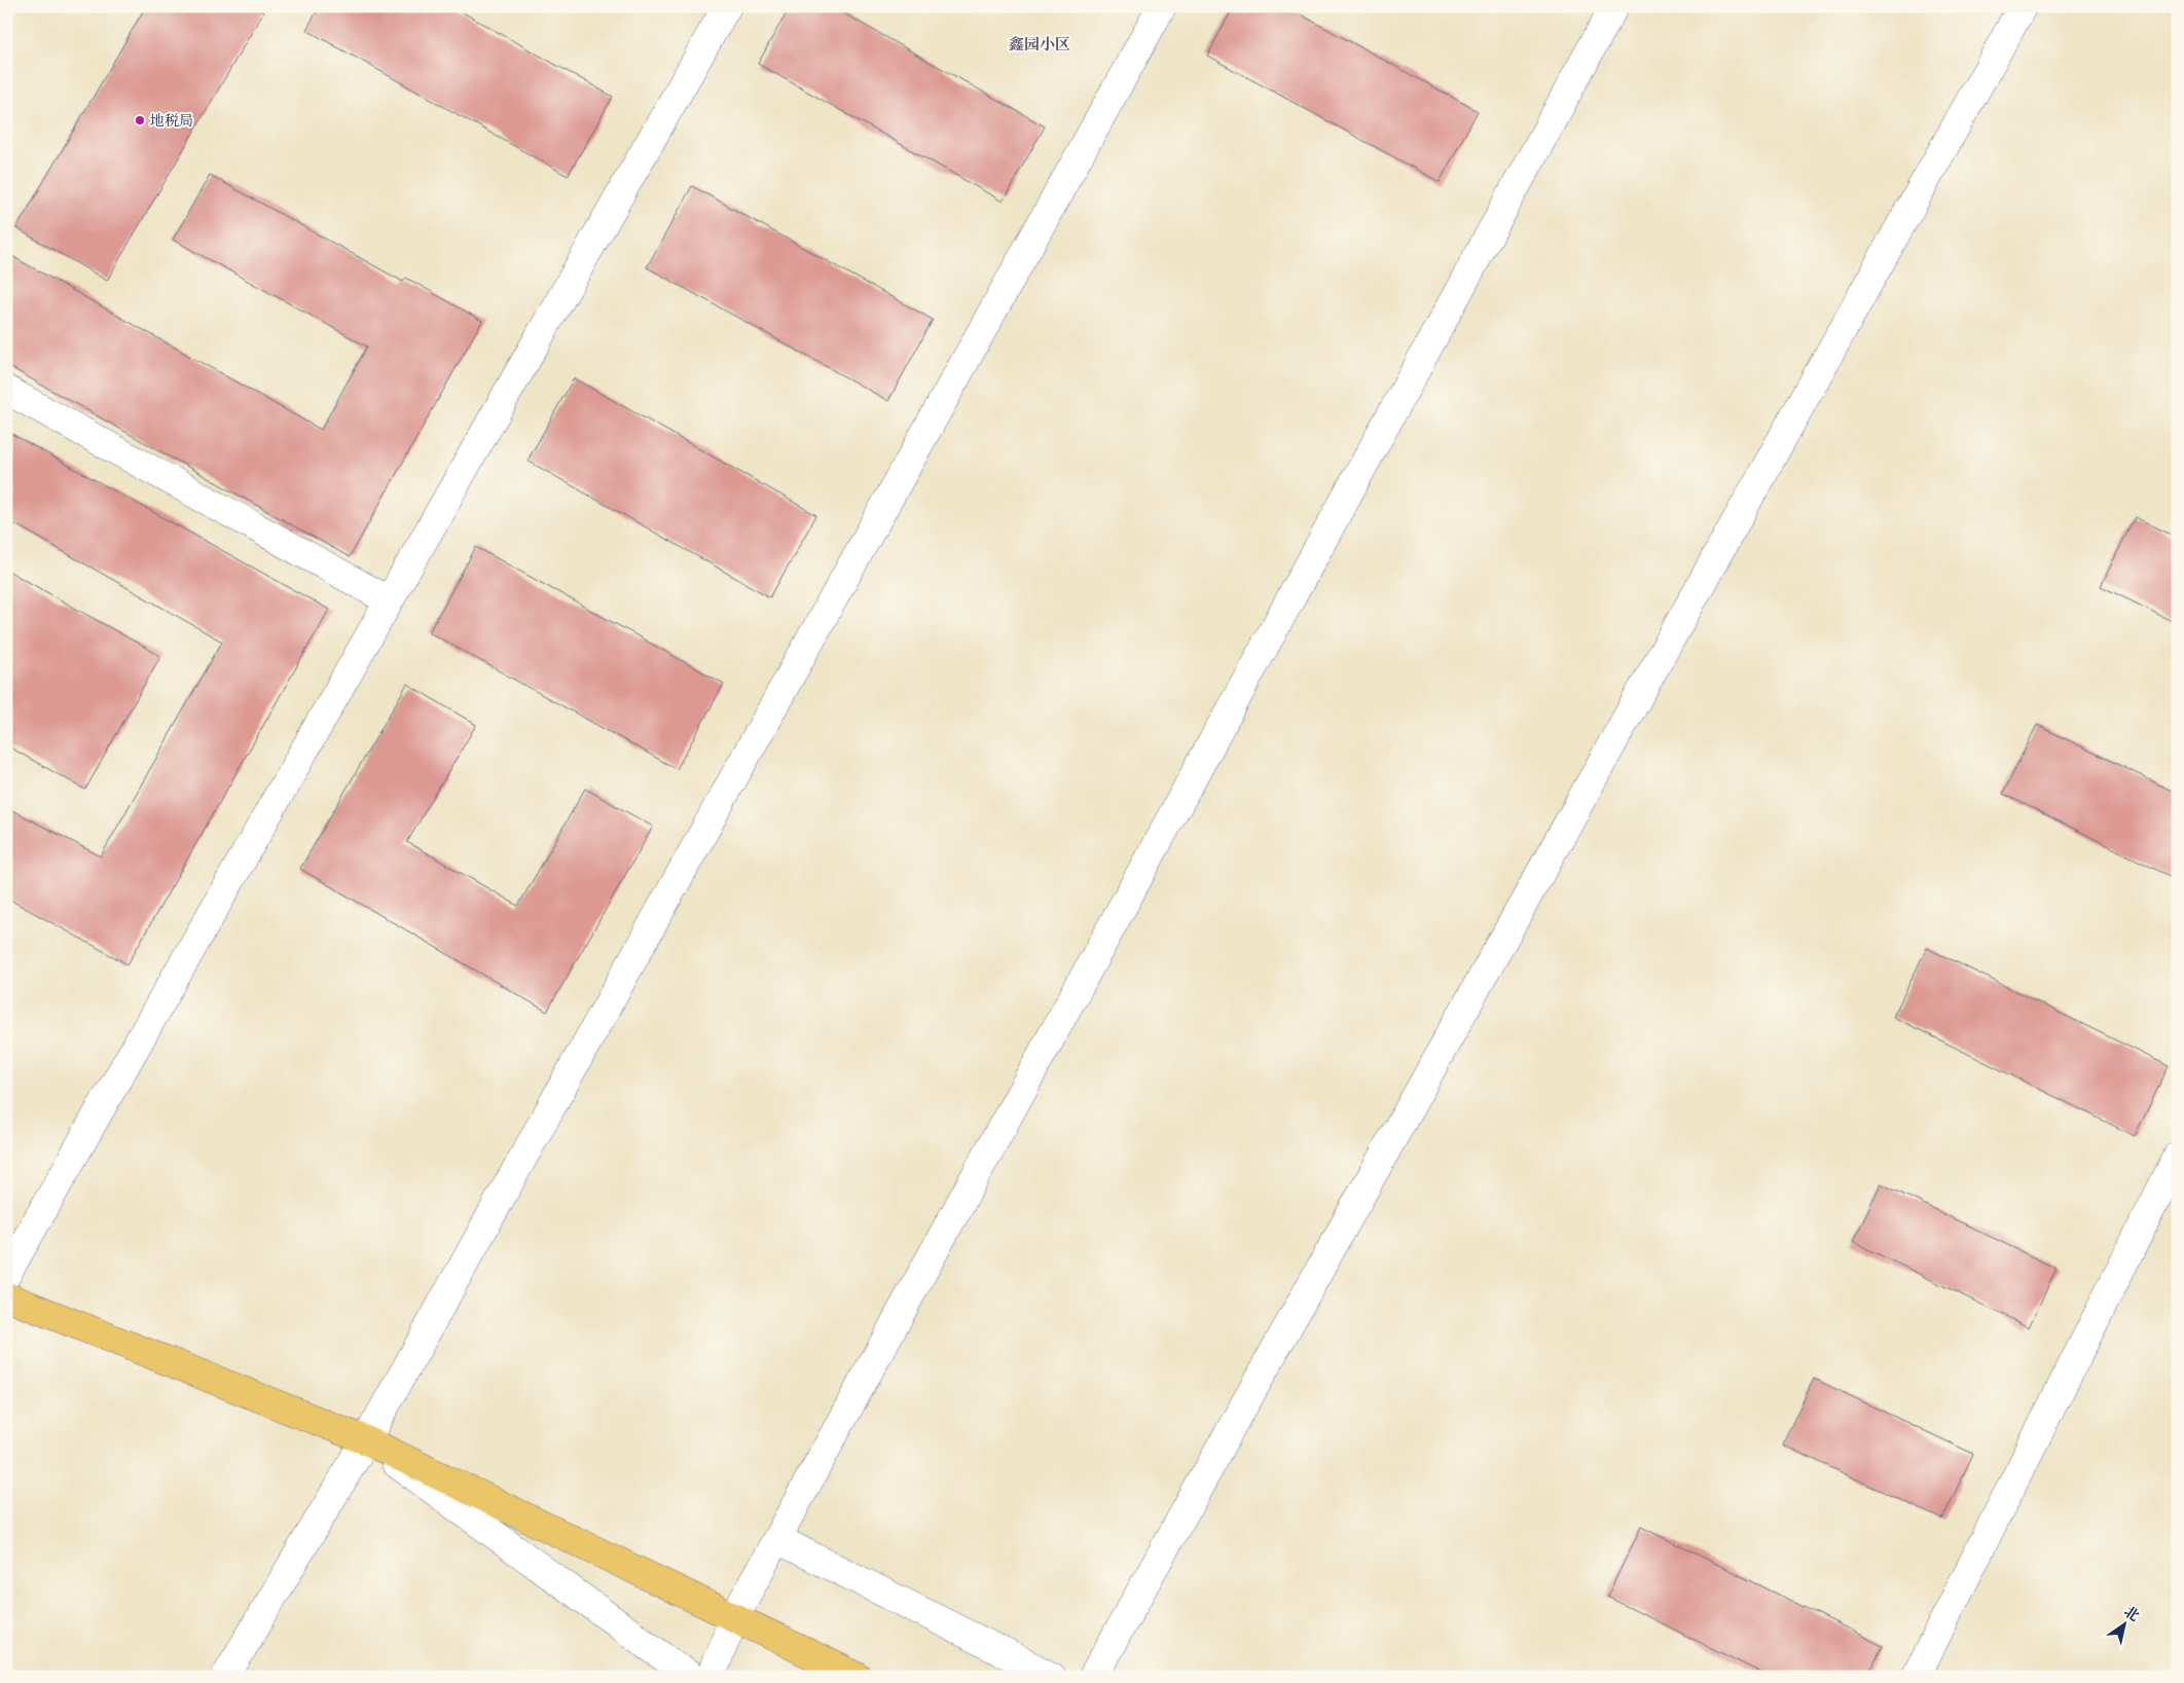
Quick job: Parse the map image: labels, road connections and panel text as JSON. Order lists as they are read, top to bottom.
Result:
{
  "districts": ["鑫园小区"],
  "places": ["地税局"],
  "north": "top right"
}
